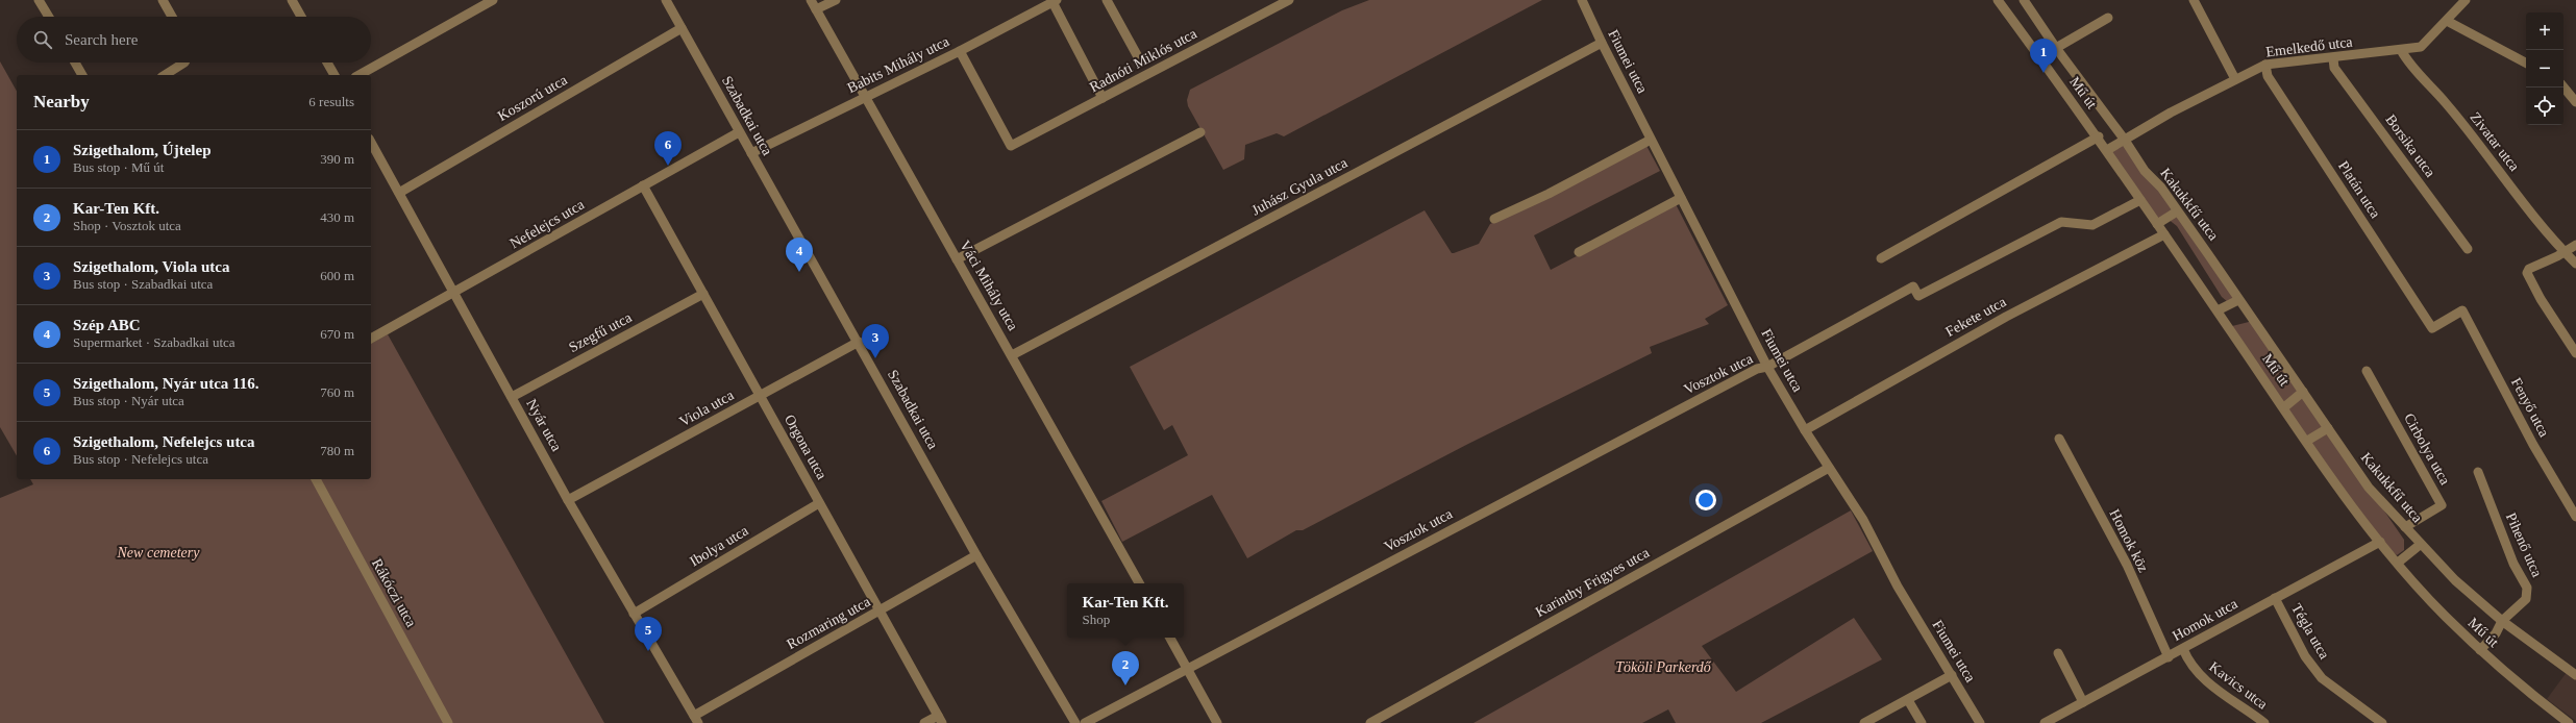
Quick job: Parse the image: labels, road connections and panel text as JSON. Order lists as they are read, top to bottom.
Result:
{
  "streets": {
    "street": [
      "Emelkedő utca",
      "Radnóti Miklós utca",
      "Fiumei utca",
      "Babits Mihály utca",
      "Mű út",
      "Koszorú utca",
      "Szabadkai utca",
      "Zivatar utca",
      "Borsika utca",
      "Juhász Gyula utca",
      "Platán utca",
      "Kakukkfű utca",
      "Nefelejcs utca",
      "Váci Mihály utca",
      "Fekete utca",
      "Szegfű utca",
      "Vosztok utca",
      "Fenyő utca",
      "Viola utca",
      "Nyár utca",
      "Orgona utca",
      "Cirbolya utca",
      "Homok köz",
      "Pihenő utca",
      "Ibolya utca",
      "Karinthy Frigyes utca",
      "Rákóczi utca",
      "Homok utca",
      "Rozmaring utca",
      "Tégla utca",
      "Kavics utca"
    ]
  },
  "crossings": [
    ["Emelkedő utca", "Mű út"],
    ["Emelkedő utca", "Zivatar utca"],
    ["Emelkedő utca", "Borsika utca"],
    ["Emelkedő utca", "Platán utca"],
    ["Emelkedő utca", "Kakukkfű utca"],
    ["Radnóti Miklós utca", "Babits Mihály utca"],
    ["Fiumei utca", "Juhász Gyula utca"],
    ["Fiumei utca", "Fekete utca"],
    ["Fiumei utca", "Vosztok utca"],
    ["Fiumei utca", "Karinthy Frigyes utca"],
    ["Babits Mihály utca", "Szabadkai utca"],
    ["Babits Mihály utca", "Váci Mihály utca"],
    ["Mű út", "Kakukkfű utca"],
    ["Mű út", "Fekete utca"],
    ["Mű út", "Vosztok utca"],
    ["Mű út", "Homok utca"],
    ["Koszorú utca", "Szabadkai utca"],
    ["Koszorú utca", "Nyár utca"],
    ["Szabadkai utca", "Nefelejcs utca"],
    ["Szabadkai utca", "Viola utca"],
    ["Szabadkai utca", "Rozmaring utca"],
    ["Juhász Gyula utca", "Váci Mihály utca"],
    ["Platán utca", "Fenyő utca"],
    ["Kakukkfű utca", "Cirbolya utca"],
    ["Kakukkfű utca", "Pihenő utca"],
    ["Nefelejcs utca", "Nyár utca"],
    ["Nefelejcs utca", "Orgona utca"],
    ["Szegfű utca", "Nyár utca"],
    ["Szegfű utca", "Orgona utca"],
    ["Viola utca", "Nyár utca"],
    ["Viola utca", "Orgona utca"],
    ["Nyár utca", "Ibolya utca"],
    ["Nyár utca", "Rozmaring utca"],
    ["Orgona utca", "Ibolya utca"],
    ["Orgona utca", "Rozmaring utca"],
    ["Homok köz", "Homok utca"],
    ["Homok utca", "Tégla utca"],
    ["Homok utca", "Kavics utca"]
  ],
  "parks": ["New cemetery", "Tököli Parkerdő"],
  "page": {
    "map_buttons": ["+", "−"],
    "search": "Search here",
    "pins": [
      "1",
      "6",
      "4",
      "3",
      "5",
      "2"
    ],
    "heading": ["Nearby", "6 results"],
    "list": [
      {
        "mark": "1",
        "name": "Szigethalom, Újtelep",
        "note": "Bus stop · Mű út",
        "value": "390 m"
      },
      {
        "mark": "2",
        "name": "Kar-Ten Kft.",
        "note": "Shop · Vosztok utca",
        "value": "430 m"
      },
      {
        "mark": "3",
        "name": "Szigethalom, Viola utca",
        "note": "Bus stop · Szabadkai utca",
        "value": "600 m"
      },
      {
        "mark": "4",
        "name": "Szép ABC",
        "note": "Supermarket · Szabadkai utca",
        "value": "670 m"
      },
      {
        "mark": "5",
        "name": "Szigethalom, Nyár utca 116.",
        "note": "Bus stop · Nyár utca",
        "value": "760 m"
      },
      {
        "mark": "6",
        "name": "Szigethalom, Nefelejcs utca",
        "note": "Bus stop · Nefelejcs utca",
        "value": "780 m"
      }
    ],
    "popup": ["Kar-Ten Kft.", "Shop"]
  }
}
